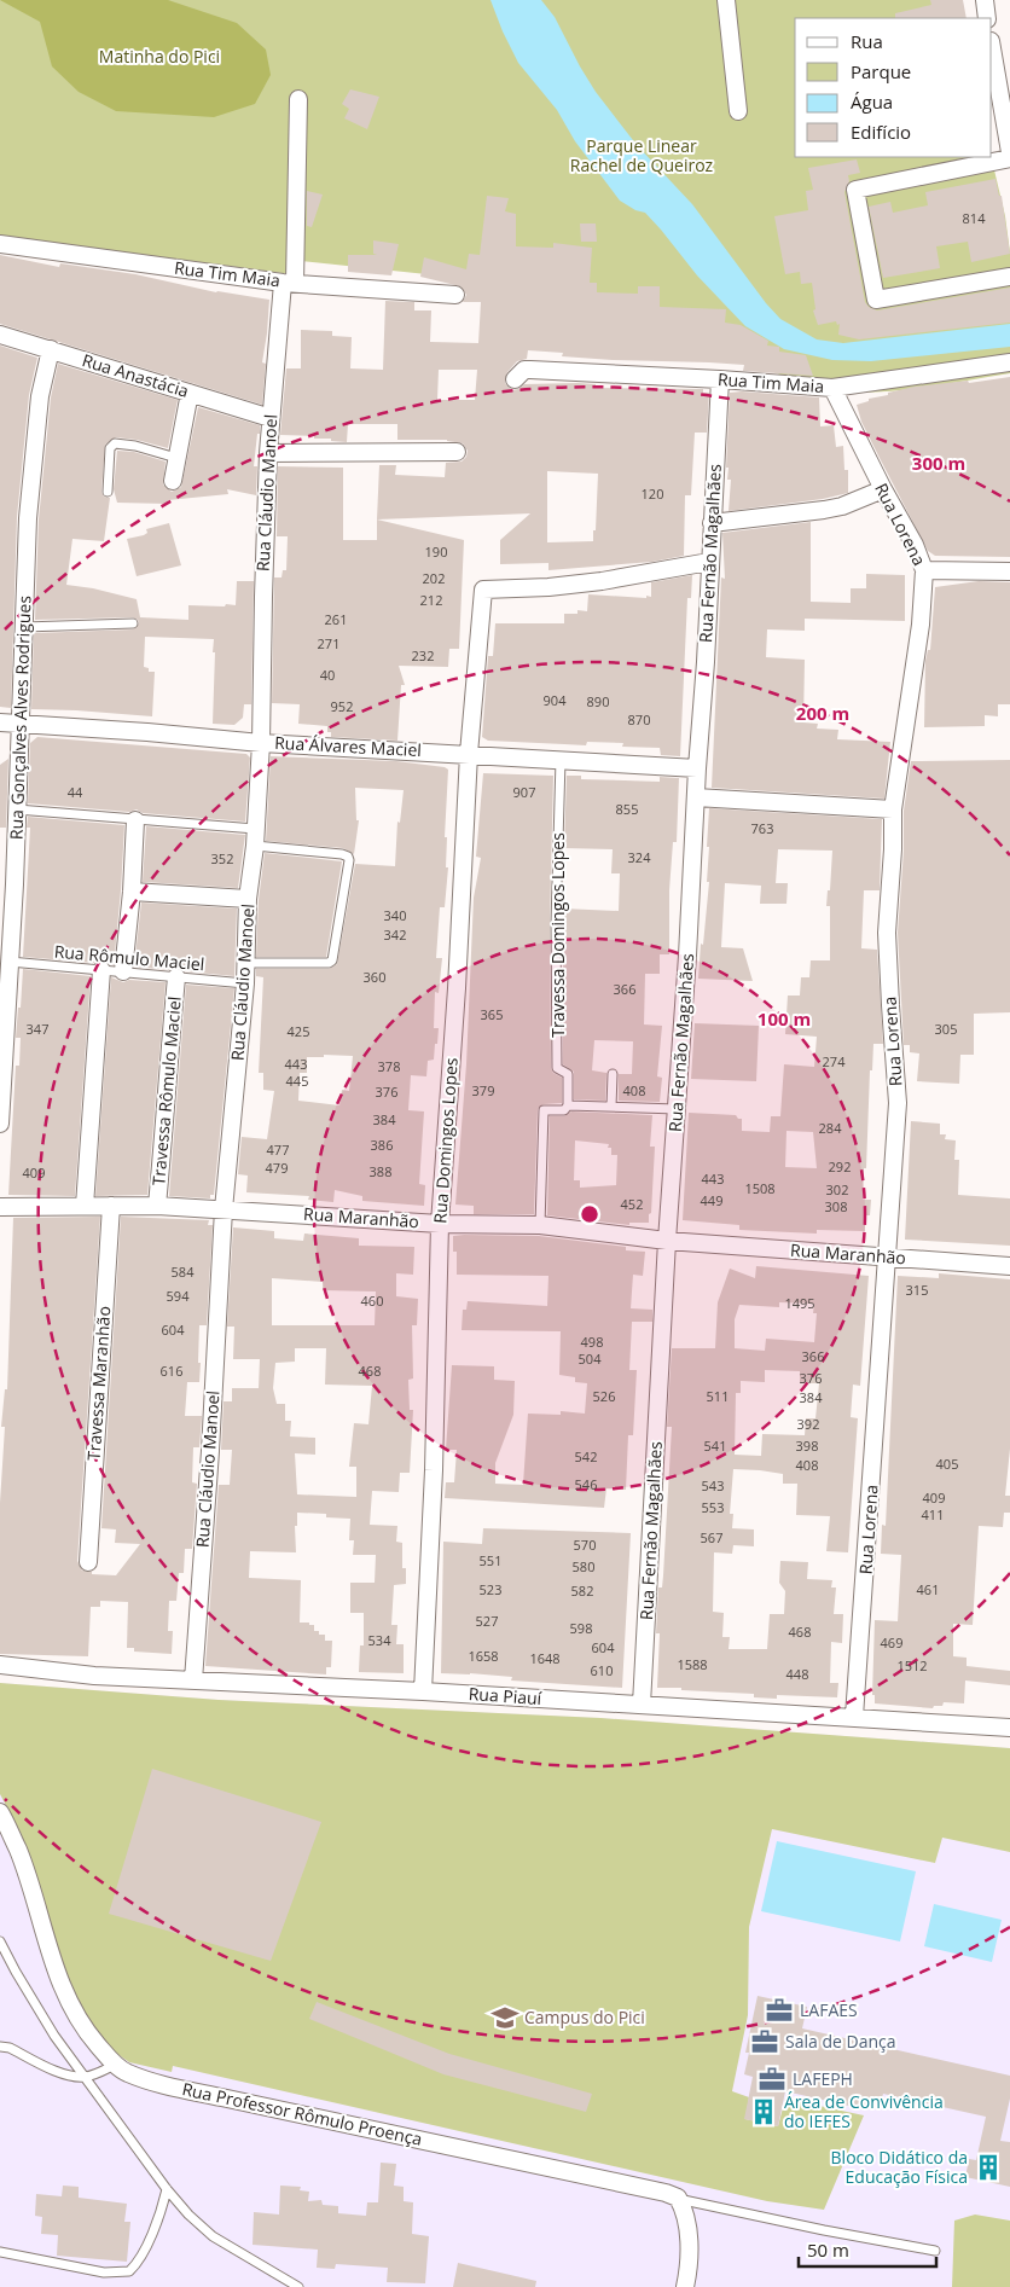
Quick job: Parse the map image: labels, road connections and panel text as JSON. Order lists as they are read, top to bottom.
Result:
{
  "streets": {
    "street": [
      "Rua Tim Maia",
      "Rua Anastácia",
      "Rua Cláudio Manoel",
      "Rua Lorena",
      "Rua Fernão Magalhães",
      "Rua Gonçalves Alves Rodrigues",
      "Rua Álvares Maciel",
      "Travessa Rômulo Maciel",
      "Rua Domingos Lopes",
      "Rua Maranhão",
      "Travessa Maranhão",
      "Rua Piauí",
      "Rua Professor Rômulo Proença"
    ],
    "lane": ["Travessa Domingos Lopes", "Rua Rômulo Maciel"]
  },
  "crossings": [
    ["Rua Tim Maia", "Rua Cláudio Manoel"],
    ["Rua Tim Maia", "Rua Lorena"],
    ["Rua Tim Maia", "Rua Fernão Magalhães"],
    ["Rua Anastácia", "Rua Cláudio Manoel"],
    ["Rua Anastácia", "Rua Gonçalves Alves Rodrigues"],
    ["Rua Cláudio Manoel", "Rua Álvares Maciel"],
    ["Rua Cláudio Manoel", "Rua Rômulo Maciel"],
    ["Rua Cláudio Manoel", "Rua Maranhão"],
    ["Rua Cláudio Manoel", "Rua Piauí"],
    ["Rua Lorena", "Rua Maranhão"],
    ["Rua Lorena", "Rua Piauí"],
    ["Rua Fernão Magalhães", "Rua Álvares Maciel"],
    ["Rua Fernão Magalhães", "Rua Domingos Lopes"],
    ["Rua Fernão Magalhães", "Rua Maranhão"],
    ["Rua Fernão Magalhães", "Rua Piauí"],
    ["Rua Gonçalves Alves Rodrigues", "Rua Álvares Maciel"],
    ["Rua Gonçalves Alves Rodrigues", "Rua Rômulo Maciel"],
    ["Rua Álvares Maciel", "Travessa Domingos Lopes"],
    ["Rua Álvares Maciel", "Rua Domingos Lopes"],
    ["Rua Rômulo Maciel", "Travessa Rômulo Maciel"],
    ["Travessa Rômulo Maciel", "Rua Maranhão"],
    ["Rua Domingos Lopes", "Rua Maranhão"],
    ["Rua Domingos Lopes", "Rua Piauí"],
    ["Rua Maranhão", "Travessa Maranhão"]
  ],
  "parks": ["Matinha do Pici", "Parque Linear Rachel de Queiroz"],
  "places": {
    "office": ["LAFAES", "Sala de Dança", "LAFEPH"],
    "school or university": ["Campus do Pici"],
    "building": ["Área de Convivência do IEFES", "Bloco Didático da Educação Física"]
  },
  "house_numbers": [
    "814",
    "120",
    "190",
    "202",
    "212",
    "261",
    "271",
    "232",
    "40",
    "904",
    "890",
    "952",
    "870",
    "44",
    "907",
    "855",
    "763",
    "324",
    "352",
    "340",
    "342",
    "360",
    "366",
    "365",
    "347",
    "305",
    "425",
    "274",
    "443",
    "378",
    "445",
    "379",
    "408",
    "376",
    "384",
    "284",
    "386",
    "477",
    "292",
    "479",
    "388",
    "409",
    "443",
    "1508",
    "302",
    "449",
    "452",
    "308",
    "584",
    "315",
    "594",
    "460",
    "1495",
    "604",
    "498",
    "366",
    "504",
    "616",
    "468",
    "376",
    "526",
    "511",
    "384",
    "392",
    "541",
    "398",
    "542",
    "405",
    "408",
    "546",
    "543",
    "409",
    "553",
    "411",
    "567",
    "570",
    "551",
    "580",
    "523",
    "461",
    "582",
    "527",
    "598",
    "468",
    "534",
    "469",
    "604",
    "1658",
    "1648",
    "1588",
    "1512",
    "610",
    "448"
  ],
  "legend": [
    "Rua",
    "Parque",
    "Água",
    "Edifício"
  ],
  "scale_bar": "50 m",
  "rings": ["300 m", "200 m", "100 m"]
}
